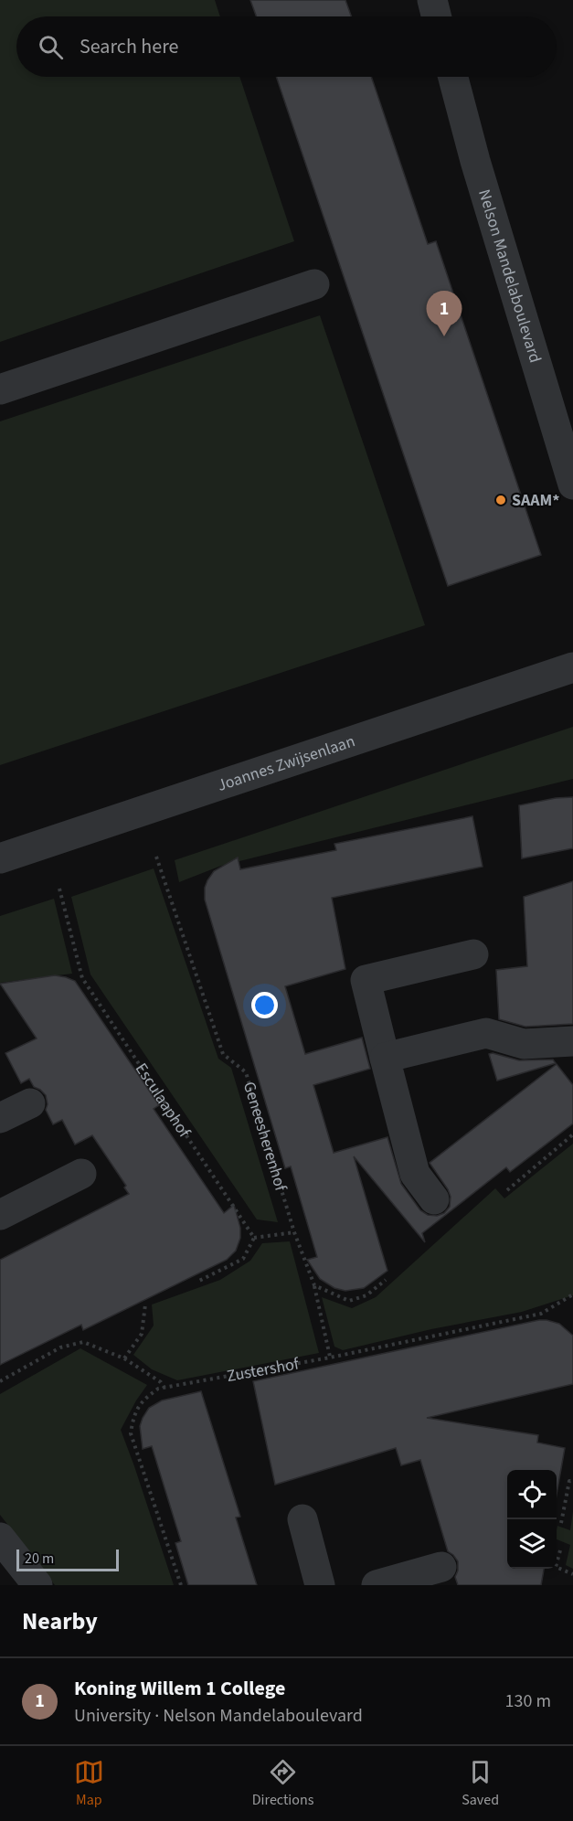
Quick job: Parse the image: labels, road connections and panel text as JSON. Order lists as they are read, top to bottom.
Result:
{
  "streets": {
    "street": ["Nelson Mandelaboulevard", "Joannes Zwijsenlaan"],
    "path": ["Esculaaphof", "Geneesherenhof", "Zustershof"]
  },
  "crossings": [
    ["Geneesherenhof", "Zustershof"]
  ],
  "places": ["SAAM*"],
  "scale_bar": "20 m",
  "page": {
    "search": "Search here",
    "pins": "1",
    "scale": "20 m",
    "heading": "Nearby",
    "list": [
      {
        "mark": "1",
        "name": "Koning Willem 1 College",
        "note": "University · Nelson Mandelaboulevard",
        "value": "130 m"
      }
    ],
    "nav": ["Map", "Directions", "Saved"]
  }
}
